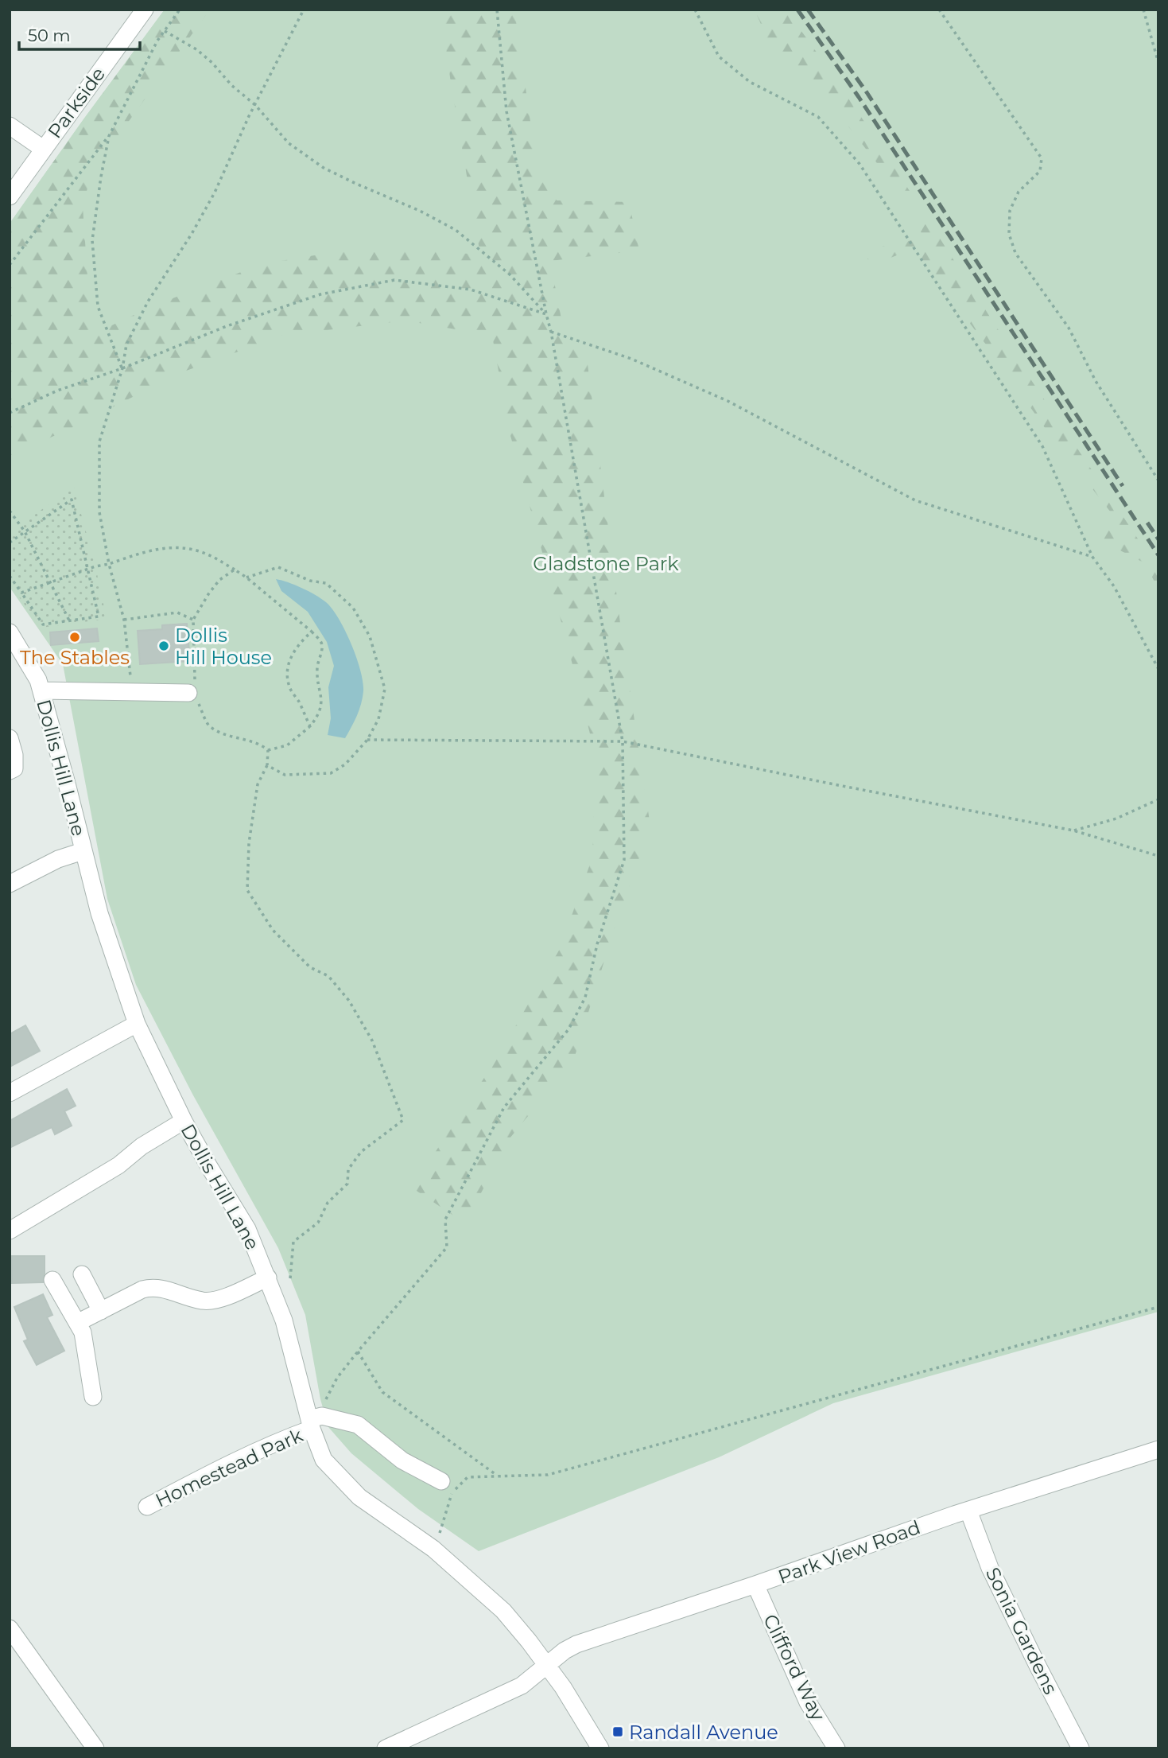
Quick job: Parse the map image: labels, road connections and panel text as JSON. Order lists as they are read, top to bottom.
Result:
{
  "streets": {
    "street": [
      "Parkside",
      "Dollis Hill Lane",
      "Homestead Park",
      "Park View Road",
      "Sonia Gardens",
      "Clifford Way"
    ]
  },
  "crossings": [
    ["Dollis Hill Lane", "Homestead Park"],
    ["Dollis Hill Lane", "Park View Road"],
    ["Park View Road", "Sonia Gardens"],
    ["Park View Road", "Clifford Way"]
  ],
  "parks": ["Gladstone Park"],
  "places": {
    "other": ["The Stables", "Dollis Hill House"],
    "transit": ["Randall Avenue"]
  },
  "scale_bar": "50 m"
}
